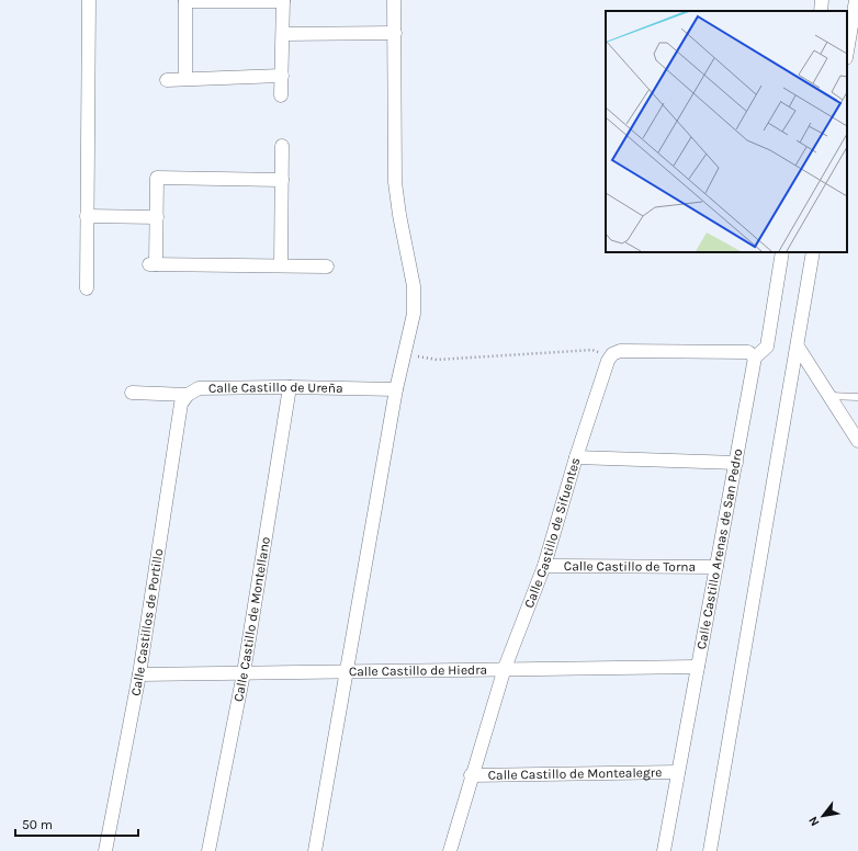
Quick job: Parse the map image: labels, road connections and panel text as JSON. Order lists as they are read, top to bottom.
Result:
{
  "streets": {
    "street": [
      "Calle Castillo de Ureña",
      "Calle Castillo de Sifuentes",
      "Calle Castillo Arenas de San Pedro",
      "Calle Castillo de Torna",
      "Calle Castillo de Montellano",
      "Calle Castillos de Portillo",
      "Calle Castillo de Hiedra",
      "Calle Castillo de Montealegre"
    ]
  },
  "crossings": [
    ["Calle Castillo de Ureña", "Calle Castillo de Montellano"],
    ["Calle Castillo de Ureña", "Calle Castillos de Portillo"],
    ["Calle Castillo de Sifuentes", "Calle Castillo de Torna"],
    ["Calle Castillo de Sifuentes", "Calle Castillo de Hiedra"],
    ["Calle Castillo de Sifuentes", "Calle Castillo de Montealegre"],
    ["Calle Castillo Arenas de San Pedro", "Calle Castillo de Torna"],
    ["Calle Castillo Arenas de San Pedro", "Calle Castillo de Hiedra"],
    ["Calle Castillo Arenas de San Pedro", "Calle Castillo de Montealegre"],
    ["Calle Castillo de Montellano", "Calle Castillo de Hiedra"],
    ["Calle Castillos de Portillo", "Calle Castillo de Hiedra"]
  ],
  "scale_bar": "50 m",
  "north": "bottom left"
}
